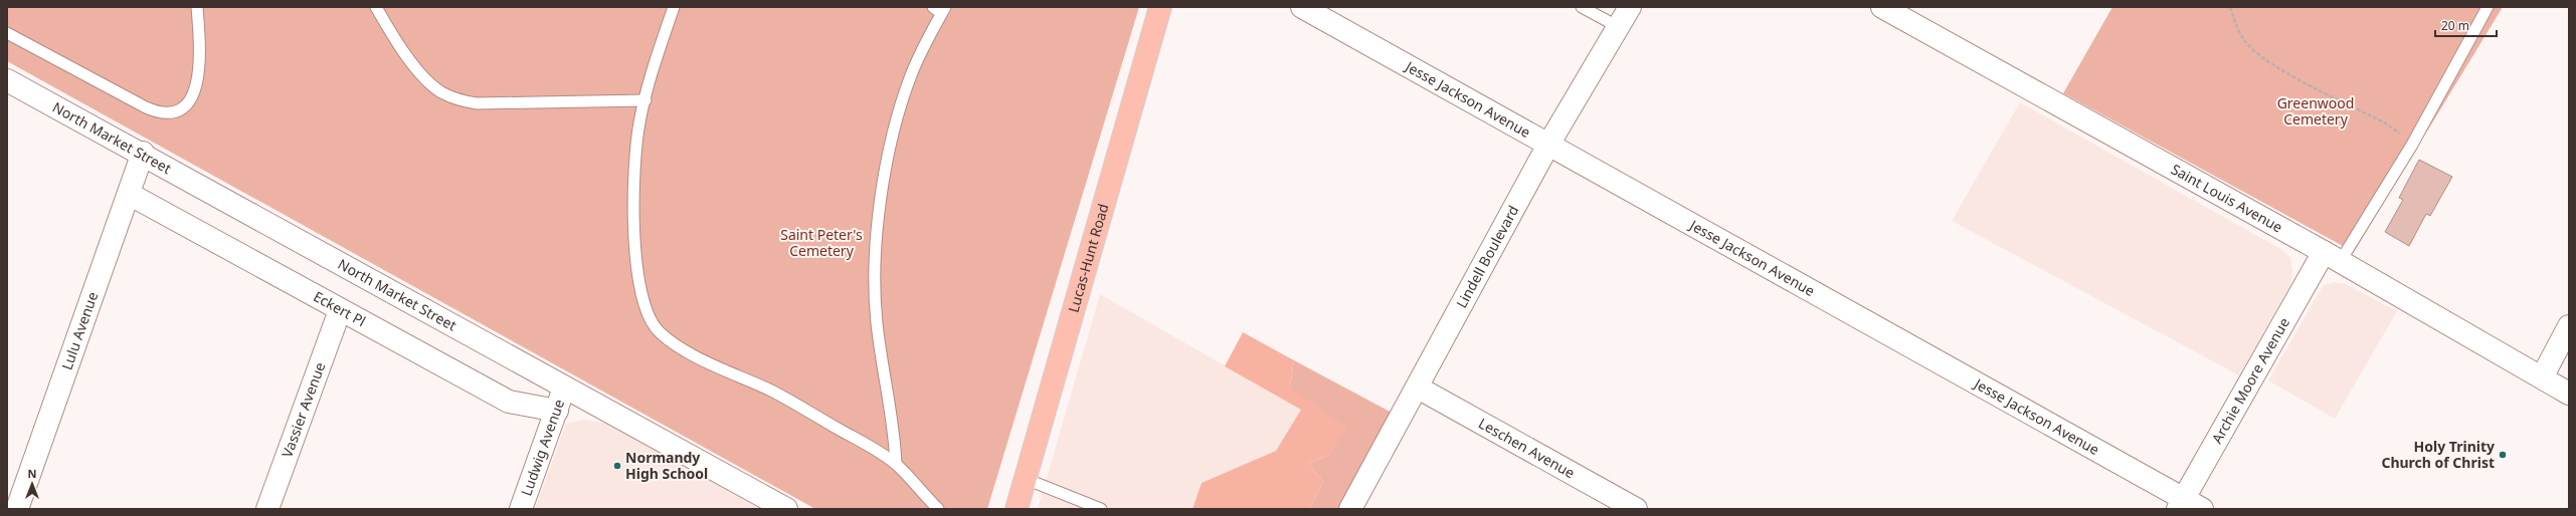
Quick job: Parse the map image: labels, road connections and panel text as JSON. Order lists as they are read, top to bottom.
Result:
{
  "streets": {
    "main road": ["Lucas-Hunt Road"],
    "street": [
      "Jesse Jackson Avenue",
      "North Market Street",
      "Saint Louis Avenue",
      "Lindell Boulevard",
      "Eckert Pl",
      "Lulu Avenue",
      "Archie Moore Avenue",
      "Vassier Avenue",
      "Ludwig Avenue",
      "Leschen Avenue"
    ]
  },
  "crossings": [
    ["Jesse Jackson Avenue", "Lindell Boulevard"],
    ["Jesse Jackson Avenue", "Archie Moore Avenue"],
    ["North Market Street", "Lulu Avenue"],
    ["North Market Street", "Ludwig Avenue"],
    ["Saint Louis Avenue", "Archie Moore Avenue"],
    ["Lindell Boulevard", "Leschen Avenue"],
    ["Eckert Pl", "Lulu Avenue"],
    ["Eckert Pl", "Vassier Avenue"],
    ["Eckert Pl", "Ludwig Avenue"]
  ],
  "parks": ["Greenwood Cemetery", "Saint Peter's Cemetery"],
  "places": ["Holy Trinity Church of Christ", "Normandy High School"],
  "scale_bar": "20 m",
  "north": "top"
}
